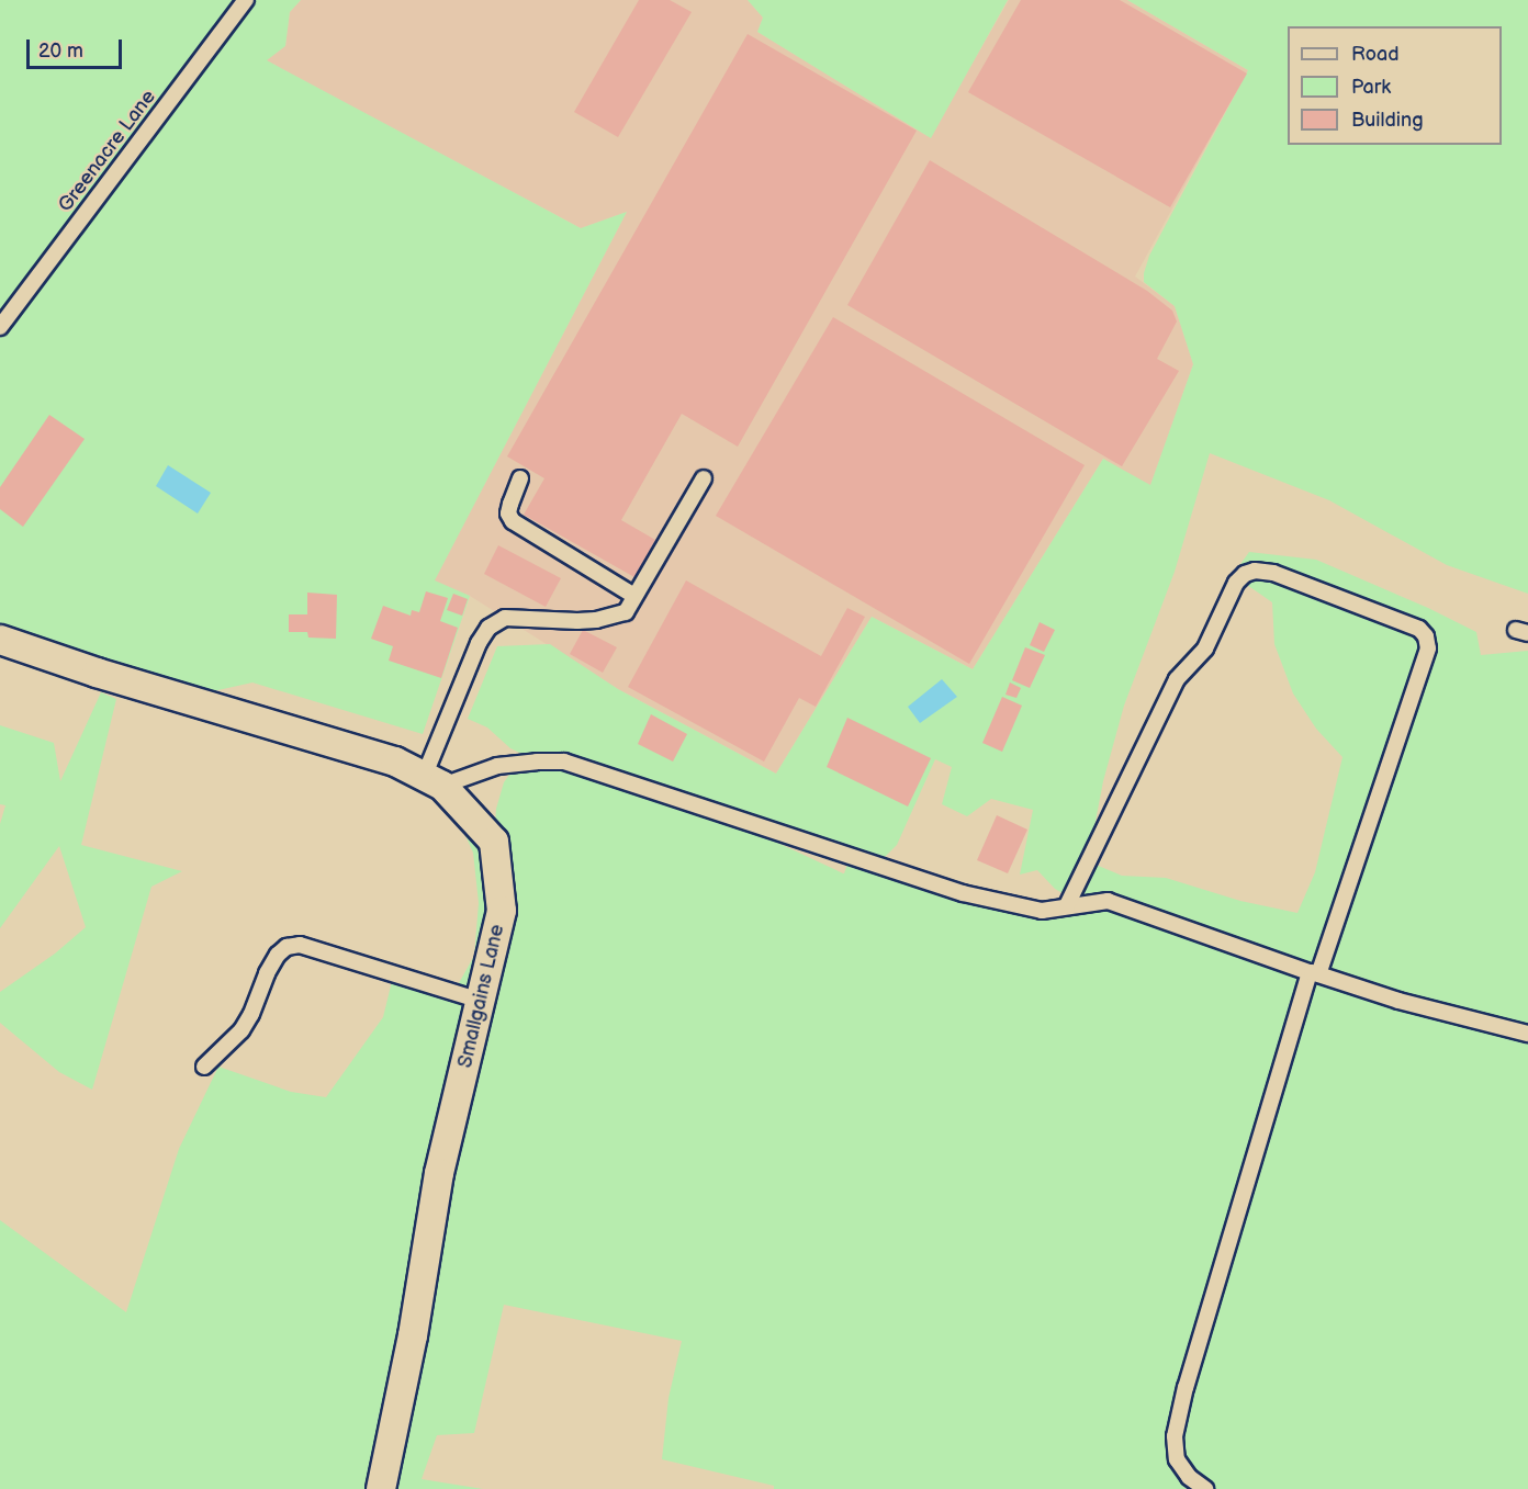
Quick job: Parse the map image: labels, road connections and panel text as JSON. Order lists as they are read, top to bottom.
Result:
{
  "streets": {
    "street": ["Smallgains Lane"],
    "lane": ["Greenacre Lane"]
  },
  "legend": ["Road", "Park", "Building"],
  "scale_bar": "20 m"
}
